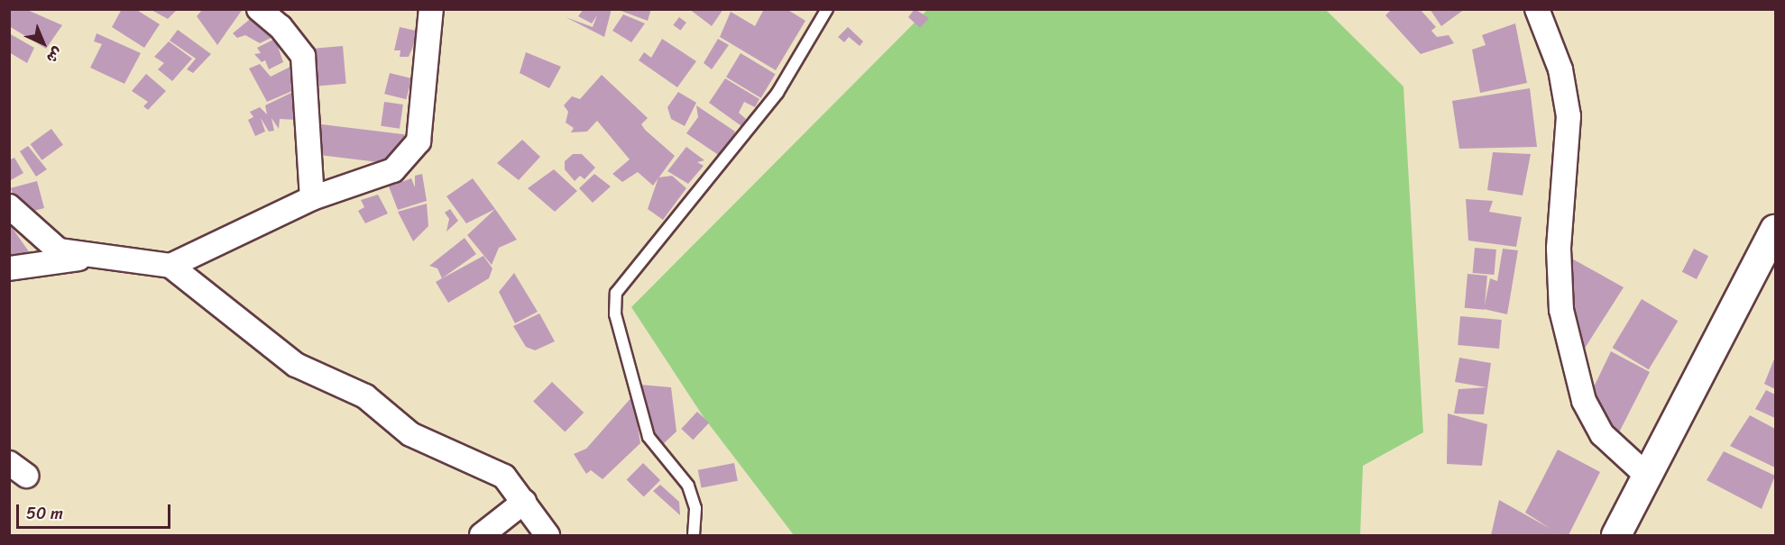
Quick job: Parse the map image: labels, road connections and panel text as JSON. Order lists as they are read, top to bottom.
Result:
{
  "scale_bar": "50 m",
  "north": "bottom right"
}
